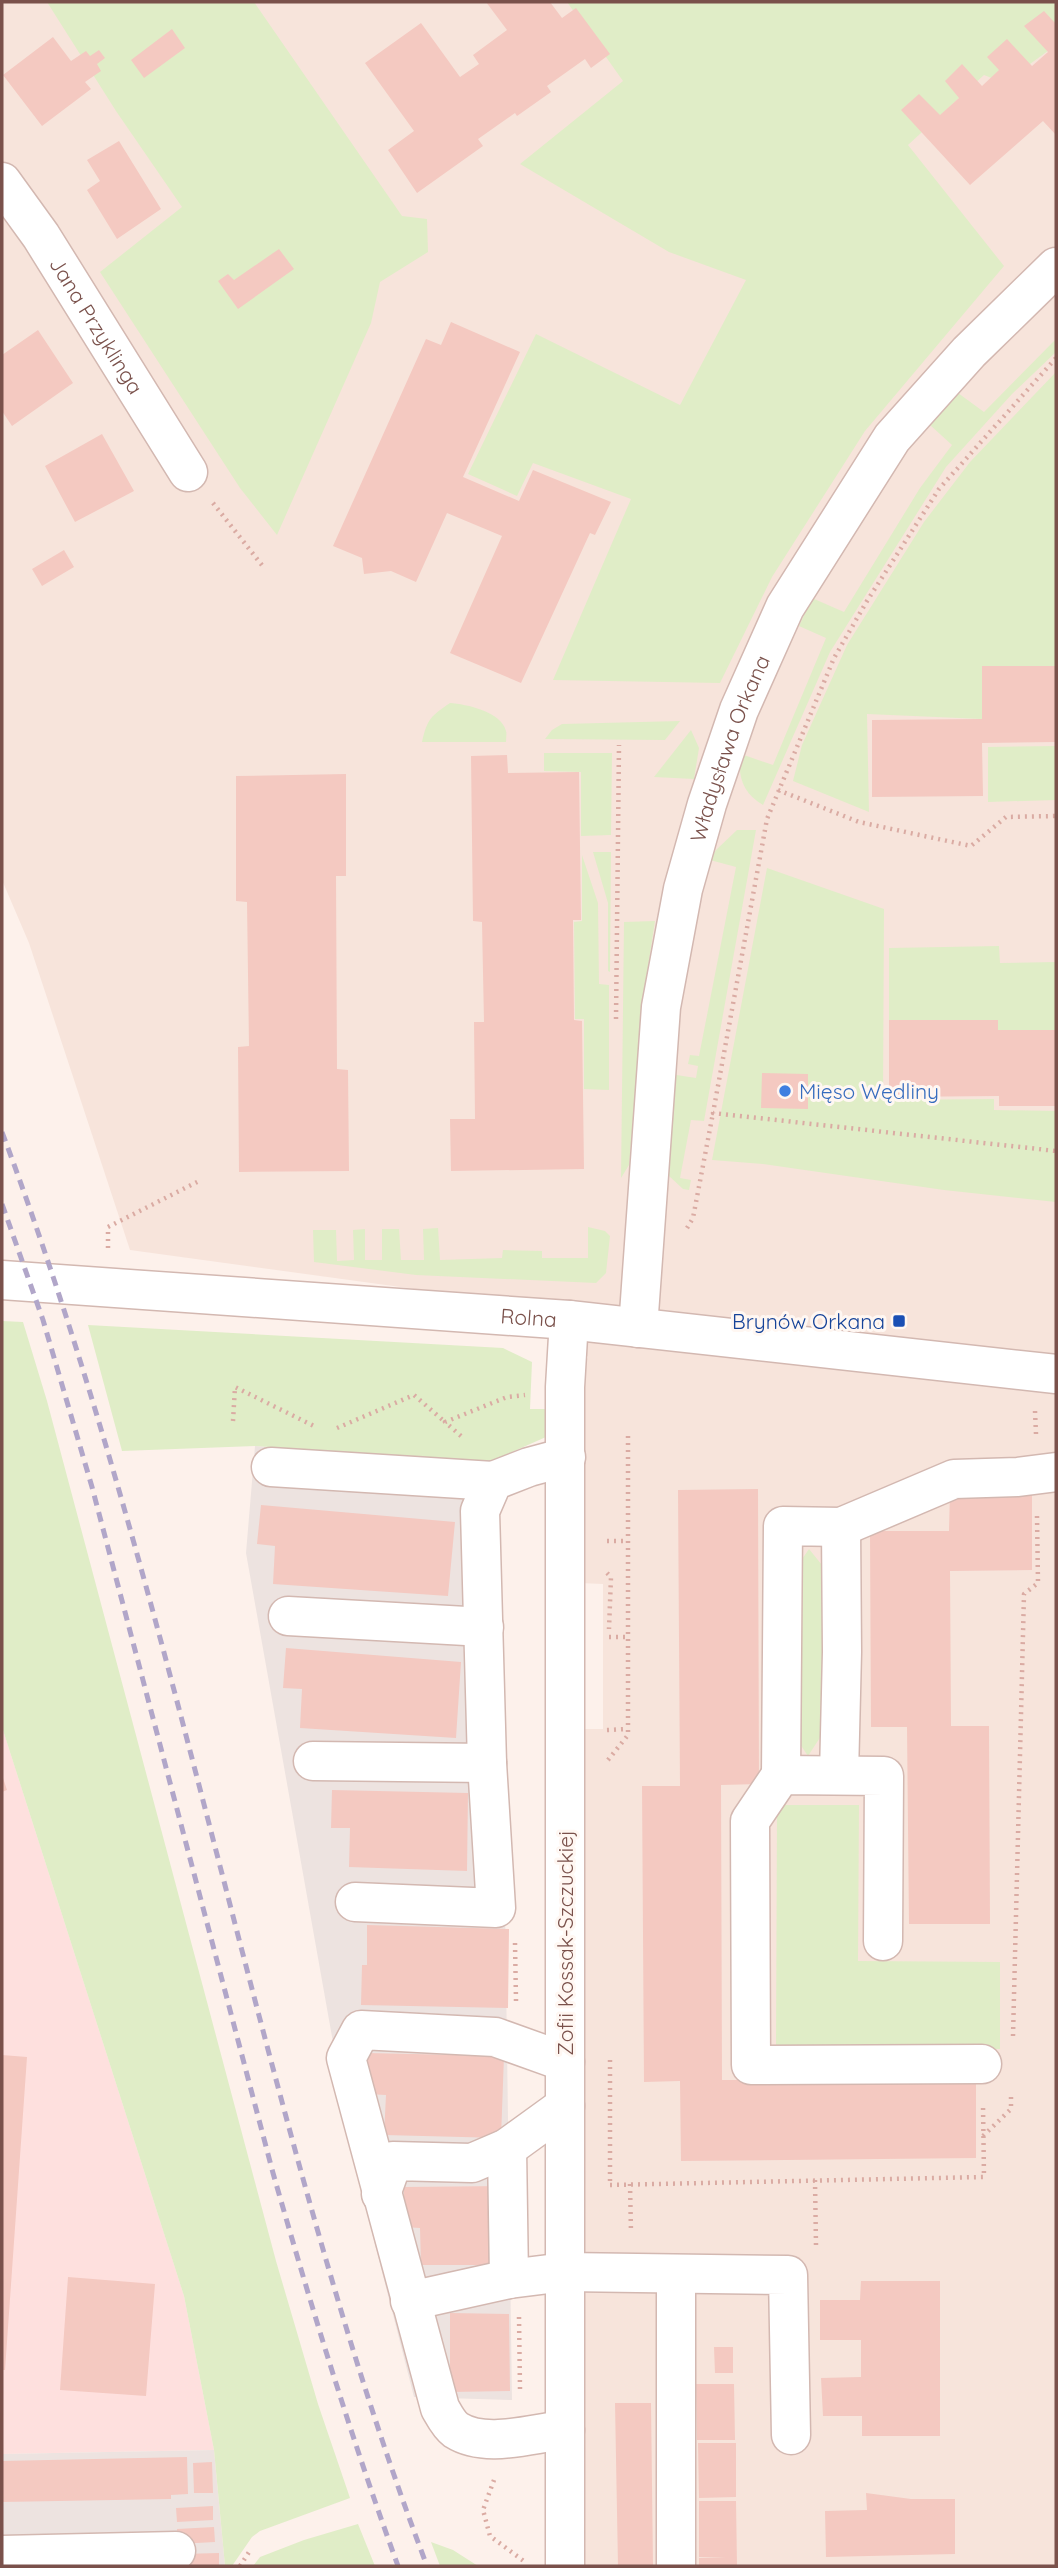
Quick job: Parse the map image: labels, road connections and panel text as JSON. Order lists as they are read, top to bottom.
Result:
{
  "streets": {
    "street": [
      "Jana Przyklinga",
      "Władysława Orkana",
      "Rolna",
      "Zofii Kossak-Szczuckiej"
    ]
  },
  "crossings": [
    ["Władysława Orkana", "Rolna"],
    ["Rolna", "Zofii Kossak-Szczuckiej"]
  ],
  "places": {
    "other": ["Mięso Wędliny"],
    "transit": ["Brynów Orkana"]
  }
}
